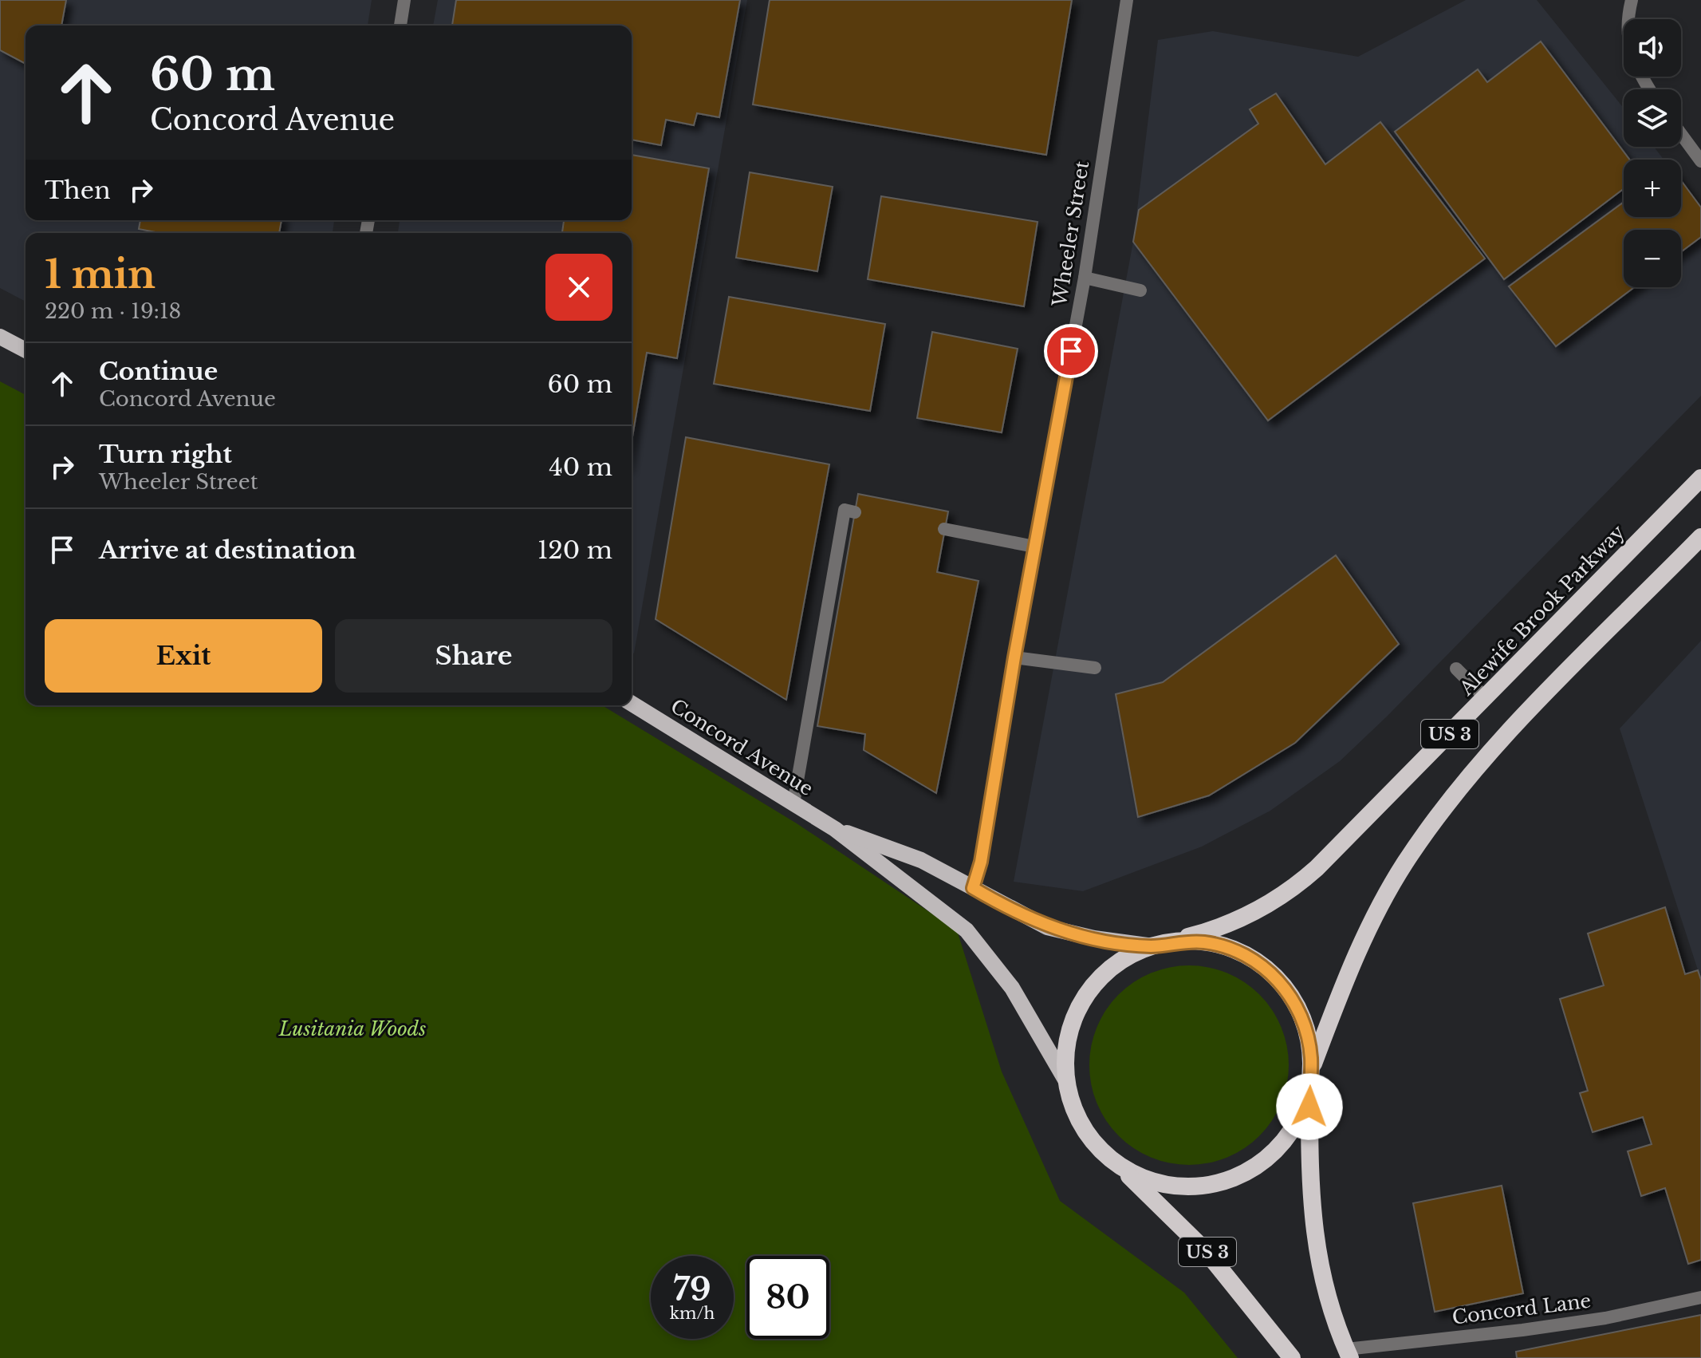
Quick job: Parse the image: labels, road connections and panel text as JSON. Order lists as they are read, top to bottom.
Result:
{
  "streets": {
    "highway": ["Alewife Brook Parkway", "US 3"],
    "main road": ["Concord Avenue"],
    "street": ["Wheeler Street", "Concord Lane"]
  },
  "crossings": [
    ["Wheeler Street", "Concord Avenue"],
    ["Alewife Brook Parkway", "US 3"],
    ["Alewife Brook Parkway", "Concord Avenue"],
    ["US 3", "Concord Avenue"],
    ["US 3", "Concord Lane"]
  ],
  "parks": ["Lusitania Woods"],
  "page": {
    "map_buttons": ["+", "−"],
    "turn": ["60 m", "Concord Avenue"],
    "then": "Then",
    "heading": ["1 min", "220 m · 19:18"],
    "list": [
      {
        "name": "Continue",
        "note": "Concord Avenue",
        "value": "60 m"
      },
      {
        "name": "Turn right",
        "note": "Wheeler Street",
        "value": "40 m"
      },
      {
        "name": "Arrive at destination",
        "value": "120 m"
      }
    ],
    "buttons": ["Exit", "Share"],
    "speed": "79 km/h",
    "limit": "80"
  }
}
